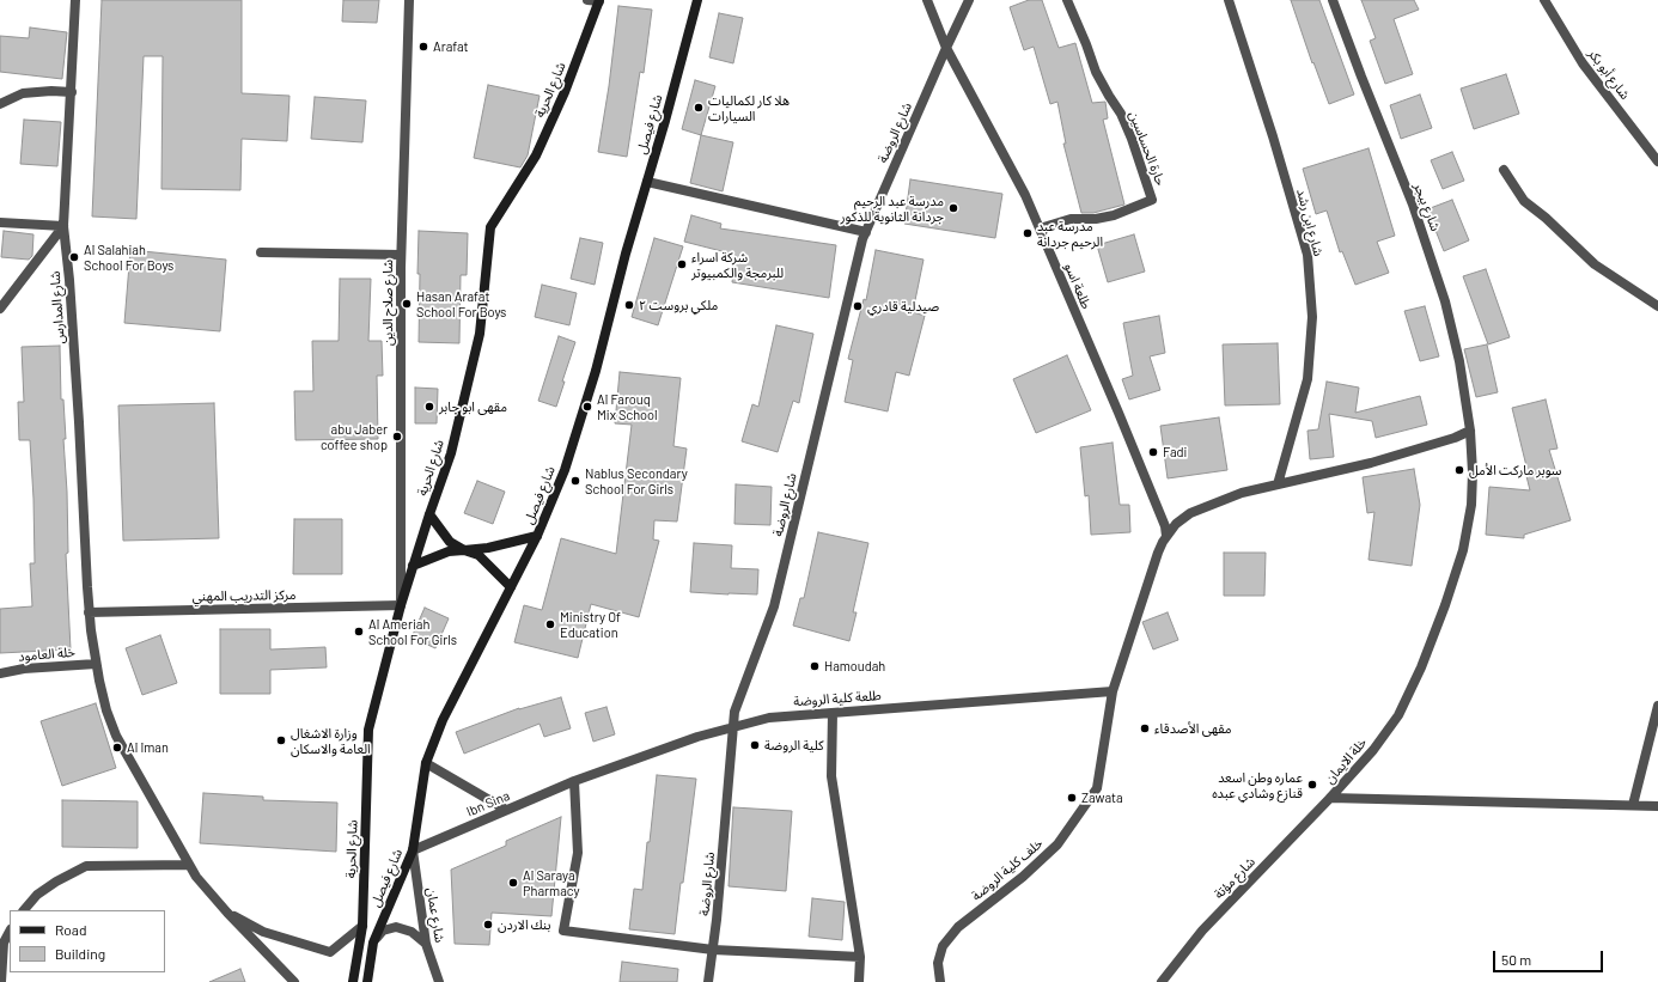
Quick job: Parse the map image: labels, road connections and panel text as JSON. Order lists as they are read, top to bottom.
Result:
{
  "streets": {
    "main road": ["شارع الحرية", "شارع فيصل"],
    "street": [
      "شارع أبو بكر",
      "شارع الروضة",
      "حارة الحساسين",
      "شارع بيجر",
      "شارع ابن رشد",
      "طلعة اسو",
      "شارع صلاح الدين",
      "شارع المدارس",
      "مركز التدريب المهني",
      "خلة العامود",
      "طلعة كلية الروضة",
      "خلة الايمان",
      "Ibn Sina",
      "خلف كلية الروضة",
      "شارع مؤتة",
      "شارع عمان"
    ]
  },
  "crossings": [
    ["شارع الحرية", "شارع صلاح الدين"],
    ["شارع الحرية", "مركز التدريب المهني"],
    ["شارع فيصل", "Ibn Sina"],
    ["شارع فيصل", "شارع عمان"],
    ["شارع الروضة", "طلعة اسو"],
    ["شارع الروضة", "طلعة كلية الروضة"],
    ["حارة الحساسين", "طلعة اسو"],
    ["شارع بيجر", "خلة الايمان"],
    ["شارع بيجر", "خلف كلية الروضة"],
    ["شارع ابن رشد", "خلف كلية الروضة"],
    ["طلعة اسو", "خلف كلية الروضة"],
    ["شارع صلاح الدين", "مركز التدريب المهني"],
    ["شارع المدارس", "مركز التدريب المهني"],
    ["شارع المدارس", "خلة العامود"],
    ["طلعة كلية الروضة", "Ibn Sina"],
    ["طلعة كلية الروضة", "خلف كلية الروضة"],
    ["خلة الايمان", "خلف كلية الروضة"],
    ["خلة الايمان", "شارع مؤتة"],
    ["Ibn Sina", "شارع عمان"]
  ],
  "places": [
    "Arafat",
    "هلا كار لكماليات السيارات",
    "مدرسة عبد الرحيم جردانة الثانوية للذكور",
    "مدرسة عبد الرحيم جردانة",
    "Al Salahiah School For Boys",
    "شركة اسراء للبرمجة والكمبيوتر",
    "Hasan Arafat School For Boys",
    "ملكي بروست ٢",
    "صيدلية قادري",
    "مقهى ابو جابر",
    "Al Farouq Mix School",
    "abu Jaber coffee shop",
    "Fadi",
    "سوبر ماركت الأمل",
    "Nablus Secondary School For Girls",
    "Ministry Of Education",
    "Al Ameriah School For Girls",
    "Hamoudah",
    "مقهى الأصدقاء",
    "وزارة الاشغال العامة والاسكان",
    "كلية الروضة",
    "Al Iman",
    "عماره وطن اسعد قنازع وشادي عبده",
    "Zawata",
    "Al Saraya Pharmacy",
    "بنك الاردن"
  ],
  "legend": ["Road", "Building"],
  "scale_bar": "50 m"
}
